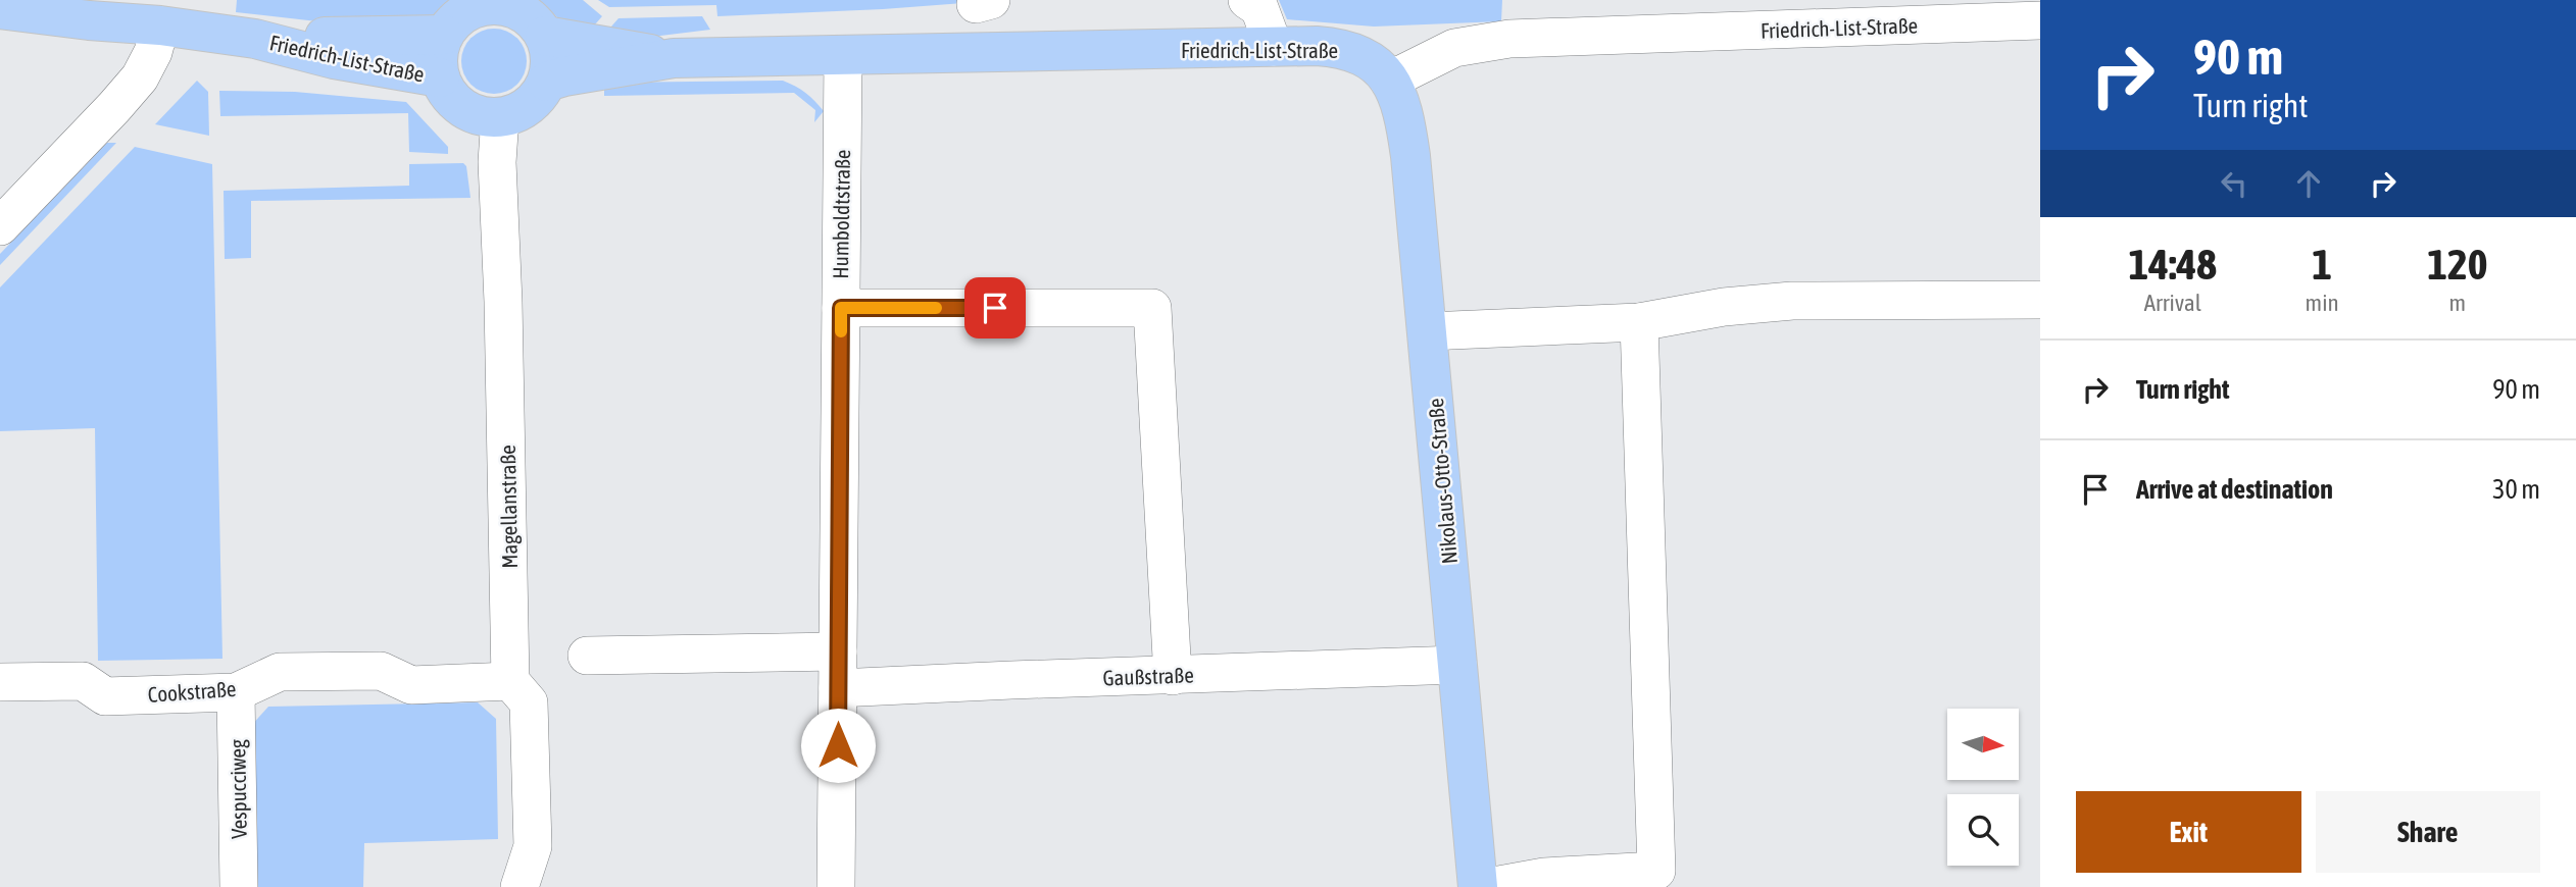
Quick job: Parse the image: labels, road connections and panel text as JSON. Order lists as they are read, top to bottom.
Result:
{
  "streets": {
    "main road": ["Friedrich-List-Straße", "Nikolaus-Otto-Straße"],
    "street": [
      "Humboldtstraße",
      "Magellanstraße",
      "Gaußstraße",
      "Cookstraße",
      "Vespucciweg"
    ]
  },
  "crossings": [
    ["Friedrich-List-Straße", "Humboldtstraße"],
    ["Friedrich-List-Straße", "Nikolaus-Otto-Straße"],
    ["Friedrich-List-Straße", "Magellanstraße"],
    ["Humboldtstraße", "Gaußstraße"],
    ["Nikolaus-Otto-Straße", "Gaußstraße"],
    ["Magellanstraße", "Cookstraße"],
    ["Cookstraße", "Vespucciweg"]
  ],
  "north": "right",
  "page": {
    "turn": ["90 m", "Turn right"],
    "eta": [
      "14:48",
      "Arrival",
      "1",
      "min",
      "120",
      "m"
    ],
    "list": [
      {
        "name": "Turn right",
        "value": "90 m"
      },
      {
        "name": "Arrive at destination",
        "value": "30 m"
      }
    ],
    "buttons": ["Exit", "Share"]
  }
}
